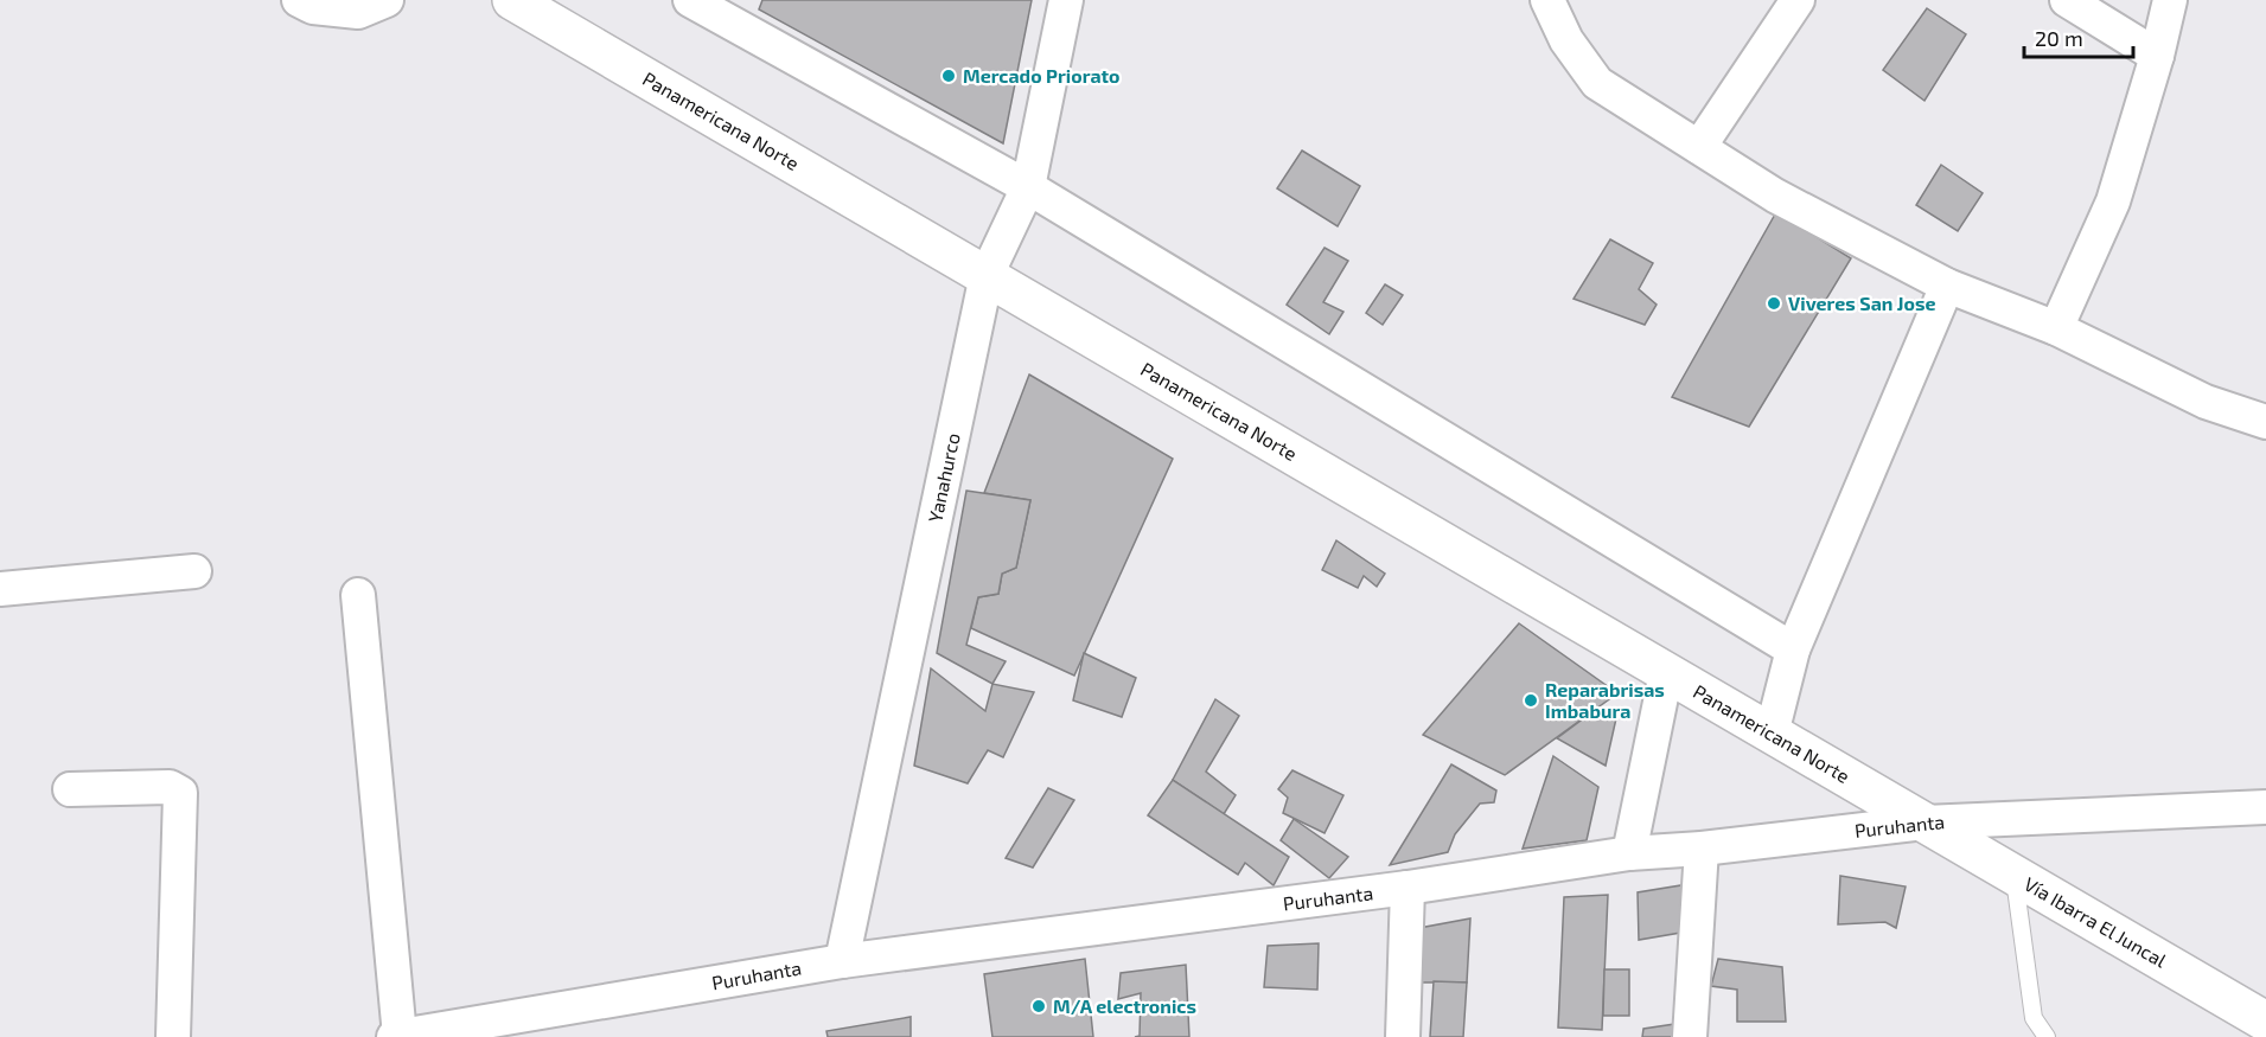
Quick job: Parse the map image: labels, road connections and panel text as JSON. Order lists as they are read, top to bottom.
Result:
{
  "streets": {
    "highway": ["Panamericana Norte", "Vía Ibarra El Juncal"],
    "street": ["Yanahurco", "Puruhanta"]
  },
  "crossings": [
    ["Panamericana Norte", "Yanahurco"],
    ["Panamericana Norte", "Puruhanta"],
    ["Panamericana Norte", "Vía Ibarra El Juncal"],
    ["Yanahurco", "Puruhanta"],
    ["Puruhanta", "Vía Ibarra El Juncal"]
  ],
  "places": [
    "Mercado Priorato",
    "Viveres San Jose",
    "Reparabrisas Imbabura",
    "M/A electronics"
  ],
  "scale_bar": "20 m"
}
